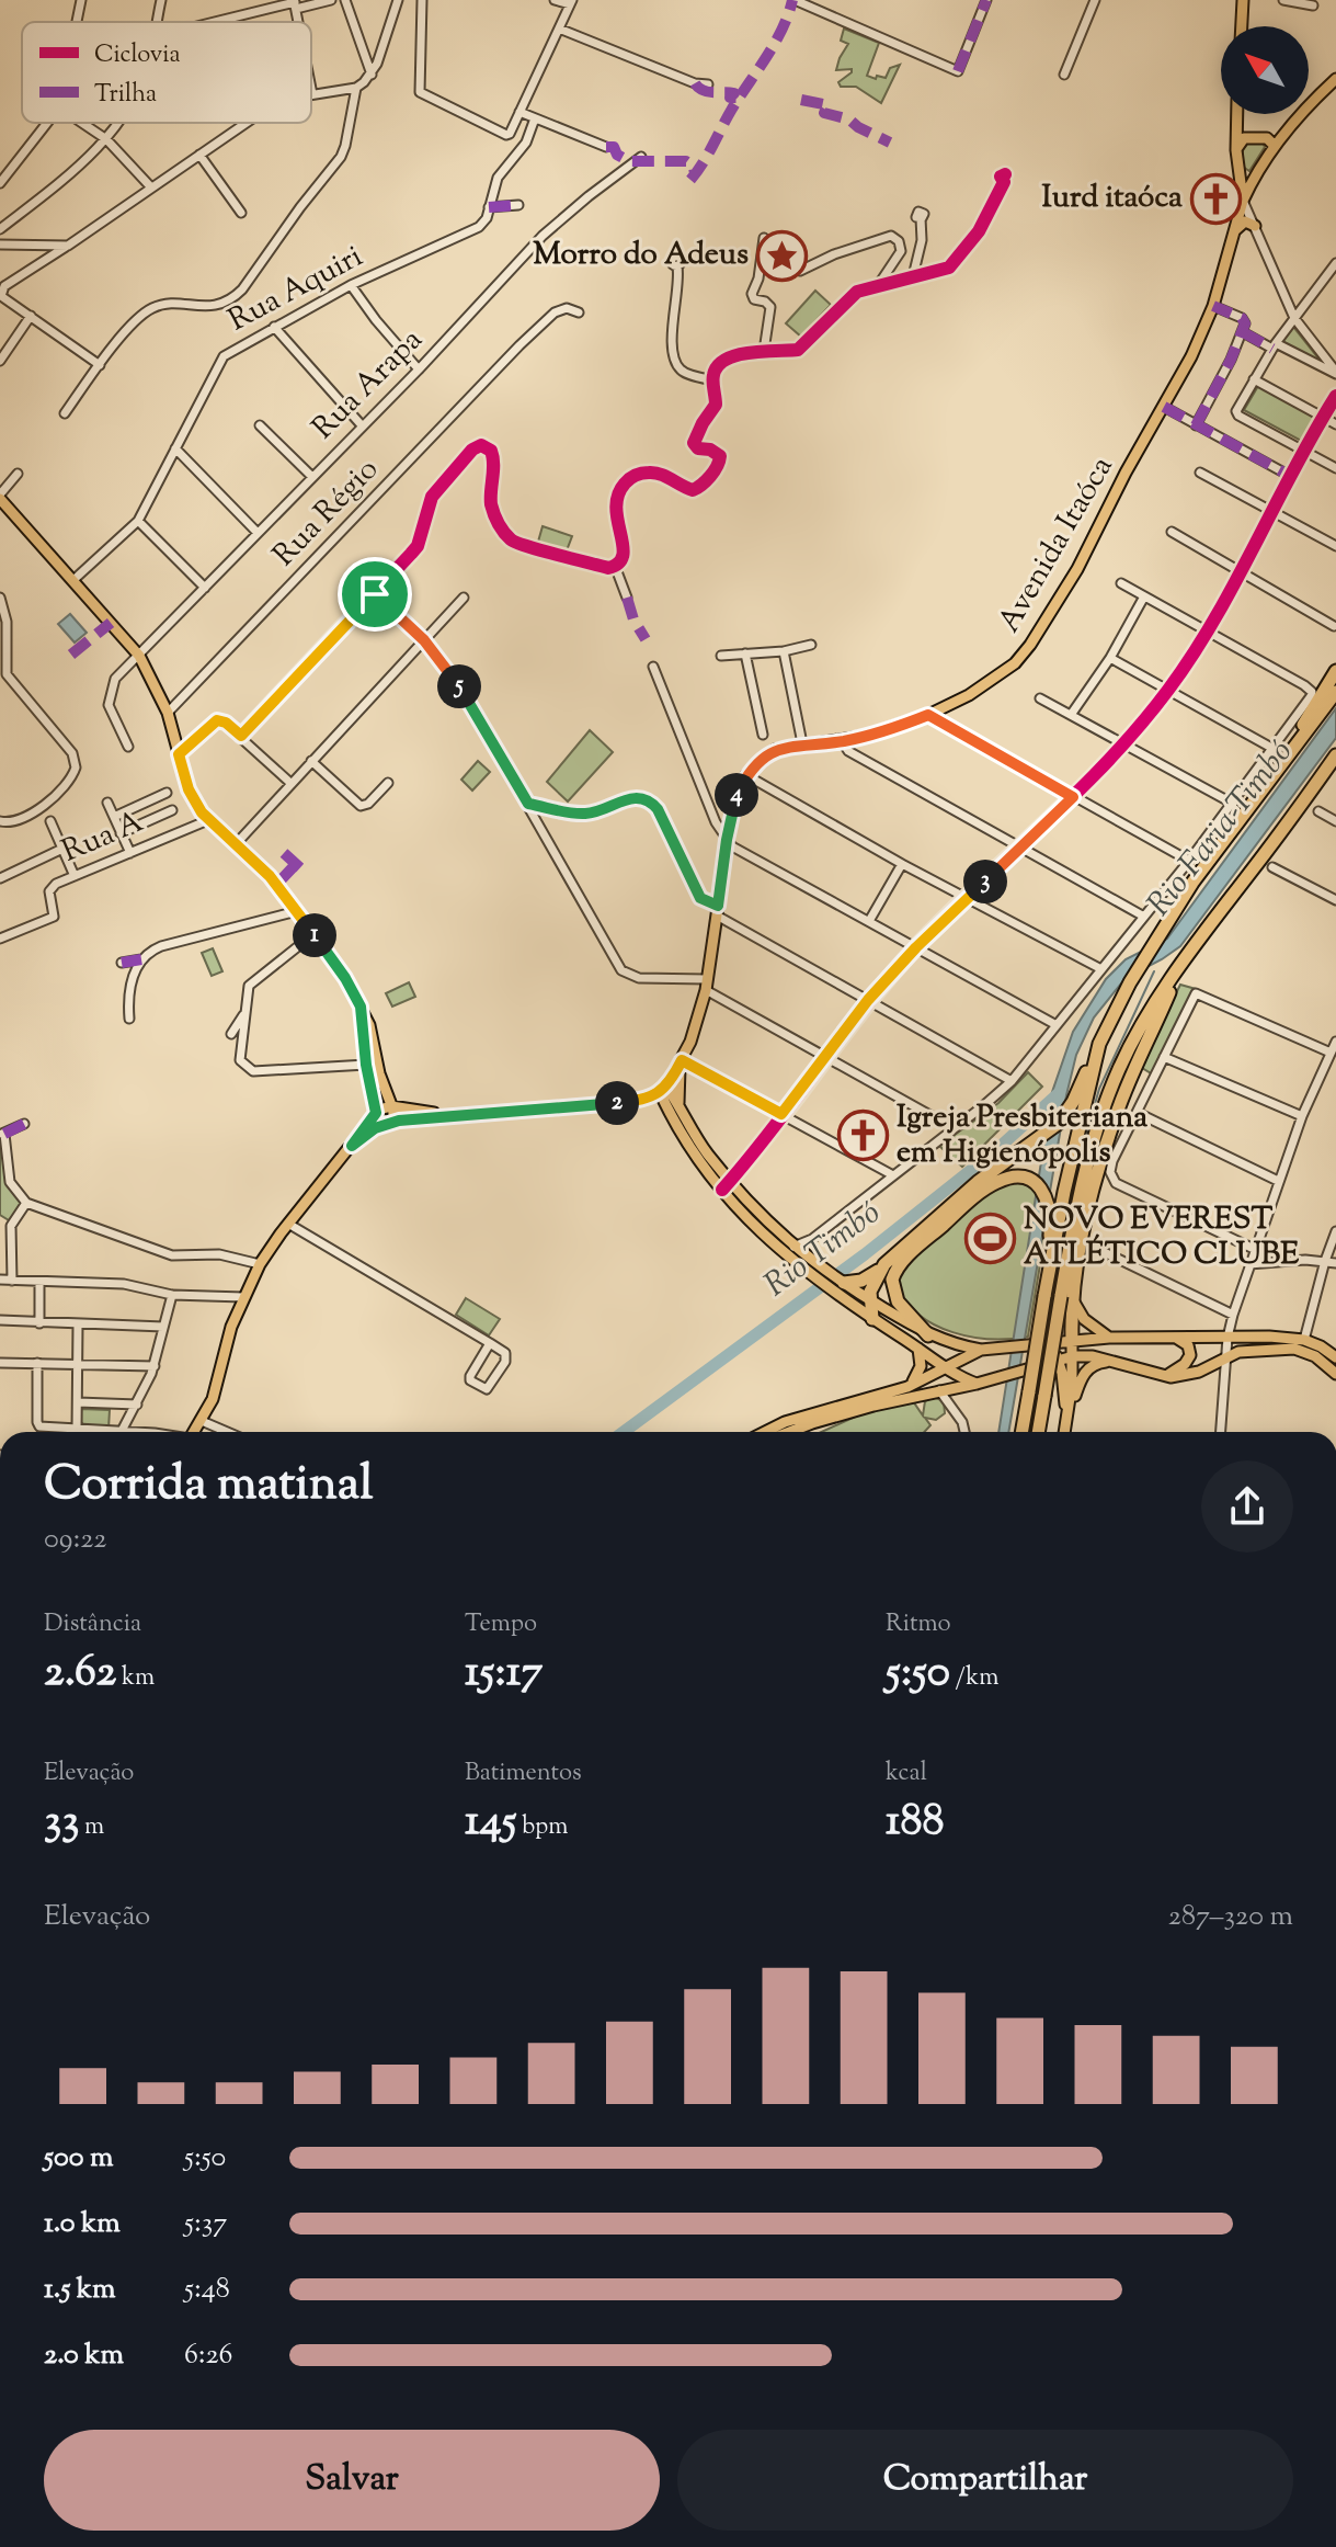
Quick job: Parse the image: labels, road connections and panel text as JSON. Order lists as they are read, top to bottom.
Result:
{
  "streets": {
    "main road": ["Avenida Itaóca"],
    "street": [
      "Rua Aquiri",
      "Rua Arapa",
      "Rua Régio",
      "Rua A"
    ]
  },
  "water": ["Rio Faria-Timbó", "Rio Timbó"],
  "places": {
    "church": ["Iurd itaóca", "Igreja Presbiteriana em Higienópolis"],
    "place": ["Morro do Adeus"],
    "sports": ["NOVO EVEREST ATLÉTICO CLUBE"]
  },
  "legend": ["Ciclovia", "Trilha"],
  "north": "top left",
  "page": {
    "pins": [
      "5",
      "4",
      "3",
      "1",
      "2"
    ],
    "heading": ["Corrida matinal", "09:22"],
    "stats": [
      ["Distância", "2.62 km"],
      ["Tempo", "15:17"],
      ["Ritmo", "5:50 /km"],
      ["Elevação", "33 m"],
      ["Batimentos", "145 bpm"],
      ["kcal", "188"]
    ],
    "chart": ["Elevação", "287–320 m"],
    "list": [
      {
        "name": "500 m",
        "note": "5:50"
      },
      {
        "name": "1.0 km",
        "note": "5:37"
      },
      {
        "name": "1.5 km",
        "note": "5:48"
      },
      {
        "name": "2.0 km",
        "note": "6:26"
      }
    ],
    "buttons": ["Salvar", "Compartilhar"]
  }
}
